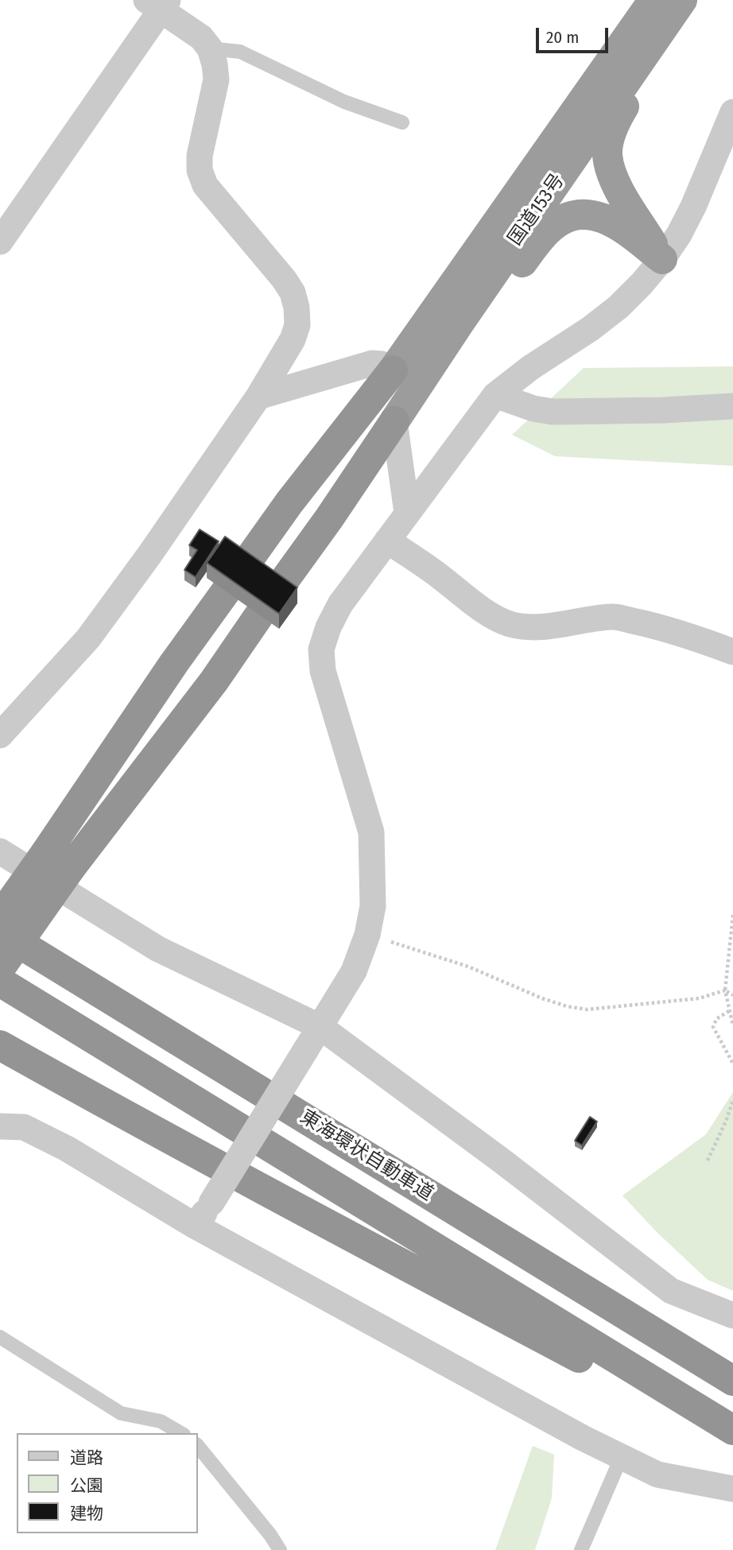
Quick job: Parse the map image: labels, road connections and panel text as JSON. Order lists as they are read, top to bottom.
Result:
{
  "streets": {
    "highway": ["国道153号", "東海環状自動車道"]
  },
  "legend": ["道路", "公園", "建物"],
  "scale_bar": "20 m"
}
